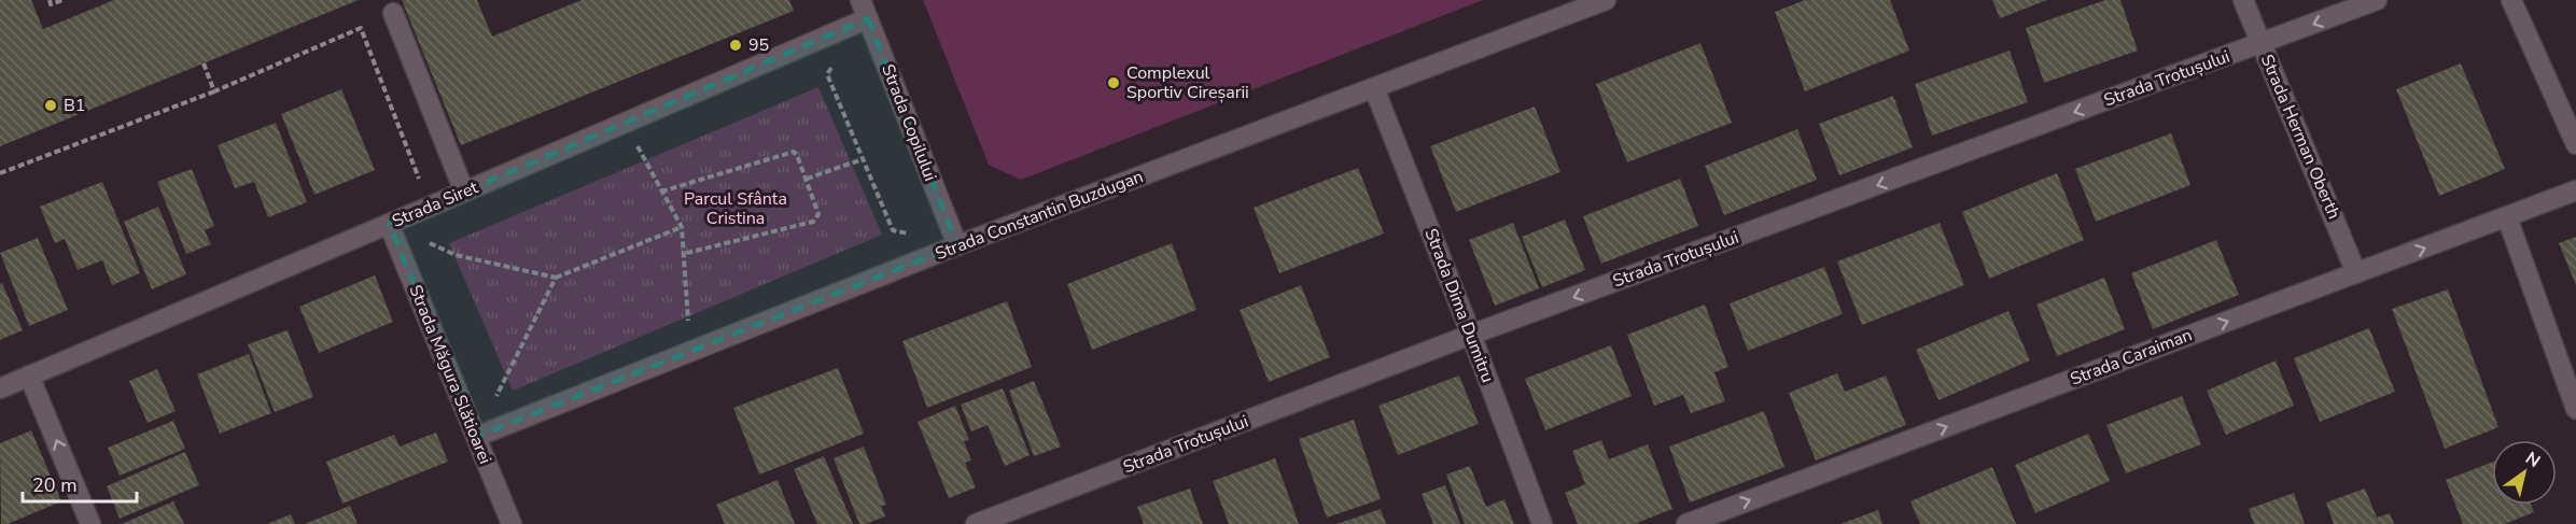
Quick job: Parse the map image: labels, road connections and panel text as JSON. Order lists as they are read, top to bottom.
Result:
{
  "streets": {
    "street": [
      "Strada Trotușului",
      "Strada Copilului",
      "Strada Herman Oberth",
      "Strada Siret",
      "Strada Constantin Buzdugan",
      "Strada Dima Dumitru",
      "Strada Caraiman",
      "Strada Măgura Slătioarei"
    ]
  },
  "crossings": [
    ["Strada Trotușului", "Strada Herman Oberth"],
    ["Strada Trotușului", "Strada Dima Dumitru"],
    ["Strada Copilului", "Strada Siret"],
    ["Strada Copilului", "Strada Constantin Buzdugan"],
    ["Strada Herman Oberth", "Strada Caraiman"],
    ["Strada Siret", "Strada Măgura Slătioarei"],
    ["Strada Constantin Buzdugan", "Strada Dima Dumitru"],
    ["Strada Constantin Buzdugan", "Strada Măgura Slătioarei"]
  ],
  "one_way": ["Strada Trotușului", "Strada Caraiman"],
  "parks": ["Parcul Sfânta Cristina"],
  "places": ["95", "Complexul Sportiv Cireșarii", "B1"],
  "scale_bar": "20 m",
  "north": "top right"
}
